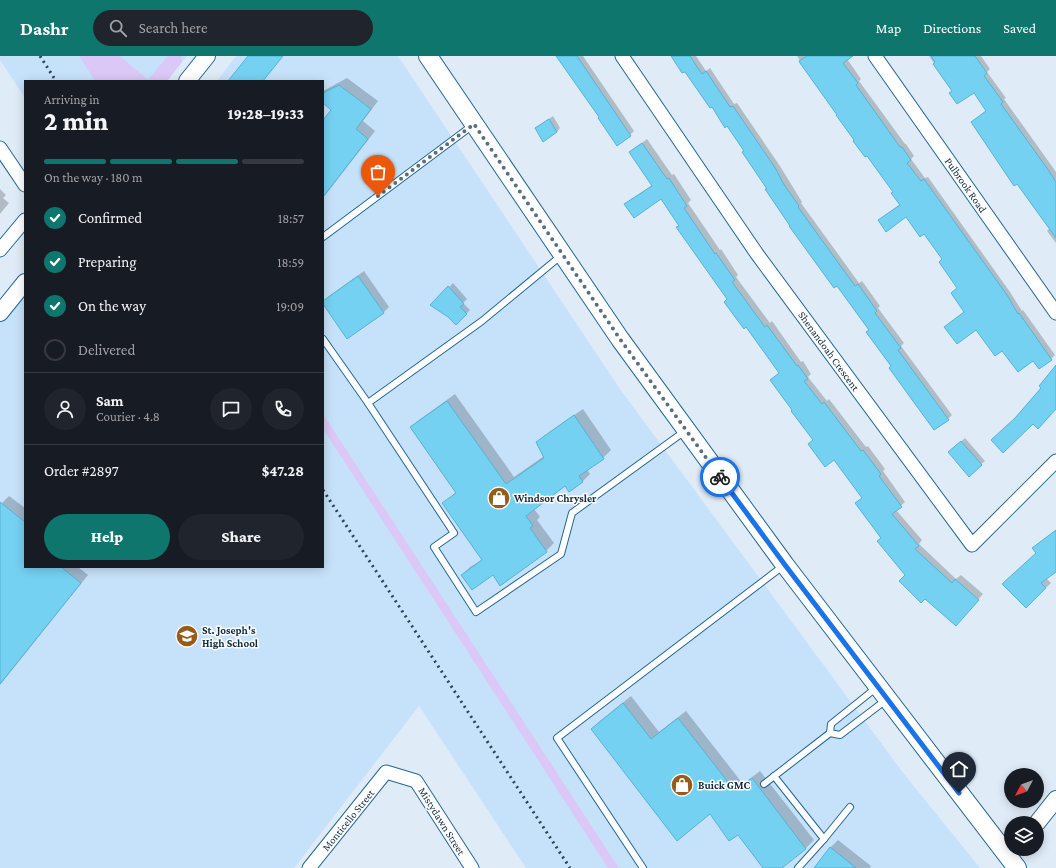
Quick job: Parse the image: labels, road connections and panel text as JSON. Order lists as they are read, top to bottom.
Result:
{
  "streets": {
    "street": [
      "Pulbrook Road",
      "Shenandoah Crescent",
      "Monticello Street",
      "Mistydawn Street"
    ]
  },
  "crossings": [
    ["Monticello Street", "Mistydawn Street"]
  ],
  "places": {
    "shop": ["Windsor Chrysler", "Buick GMC"],
    "school or university": ["St. Joseph's High School"]
  },
  "north": "bottom left",
  "page": {
    "header": "Dashr",
    "search": "Search here",
    "nav": ["Map", "Directions", "Saved"],
    "heading": ["2 min", "Arriving in", "19:28–19:33"],
    "panel": [
      "Sam",
      "Courier · 4.8",
      "Order #2897",
      "$47.28"
    ],
    "bar": "On the way · 180 m",
    "list": [
      ["Confirmed", "18:57"],
      ["Preparing", "18:59"],
      ["On the way", "19:09"],
      "Delivered"
    ],
    "buttons": ["Help", "Share"]
  }
}
